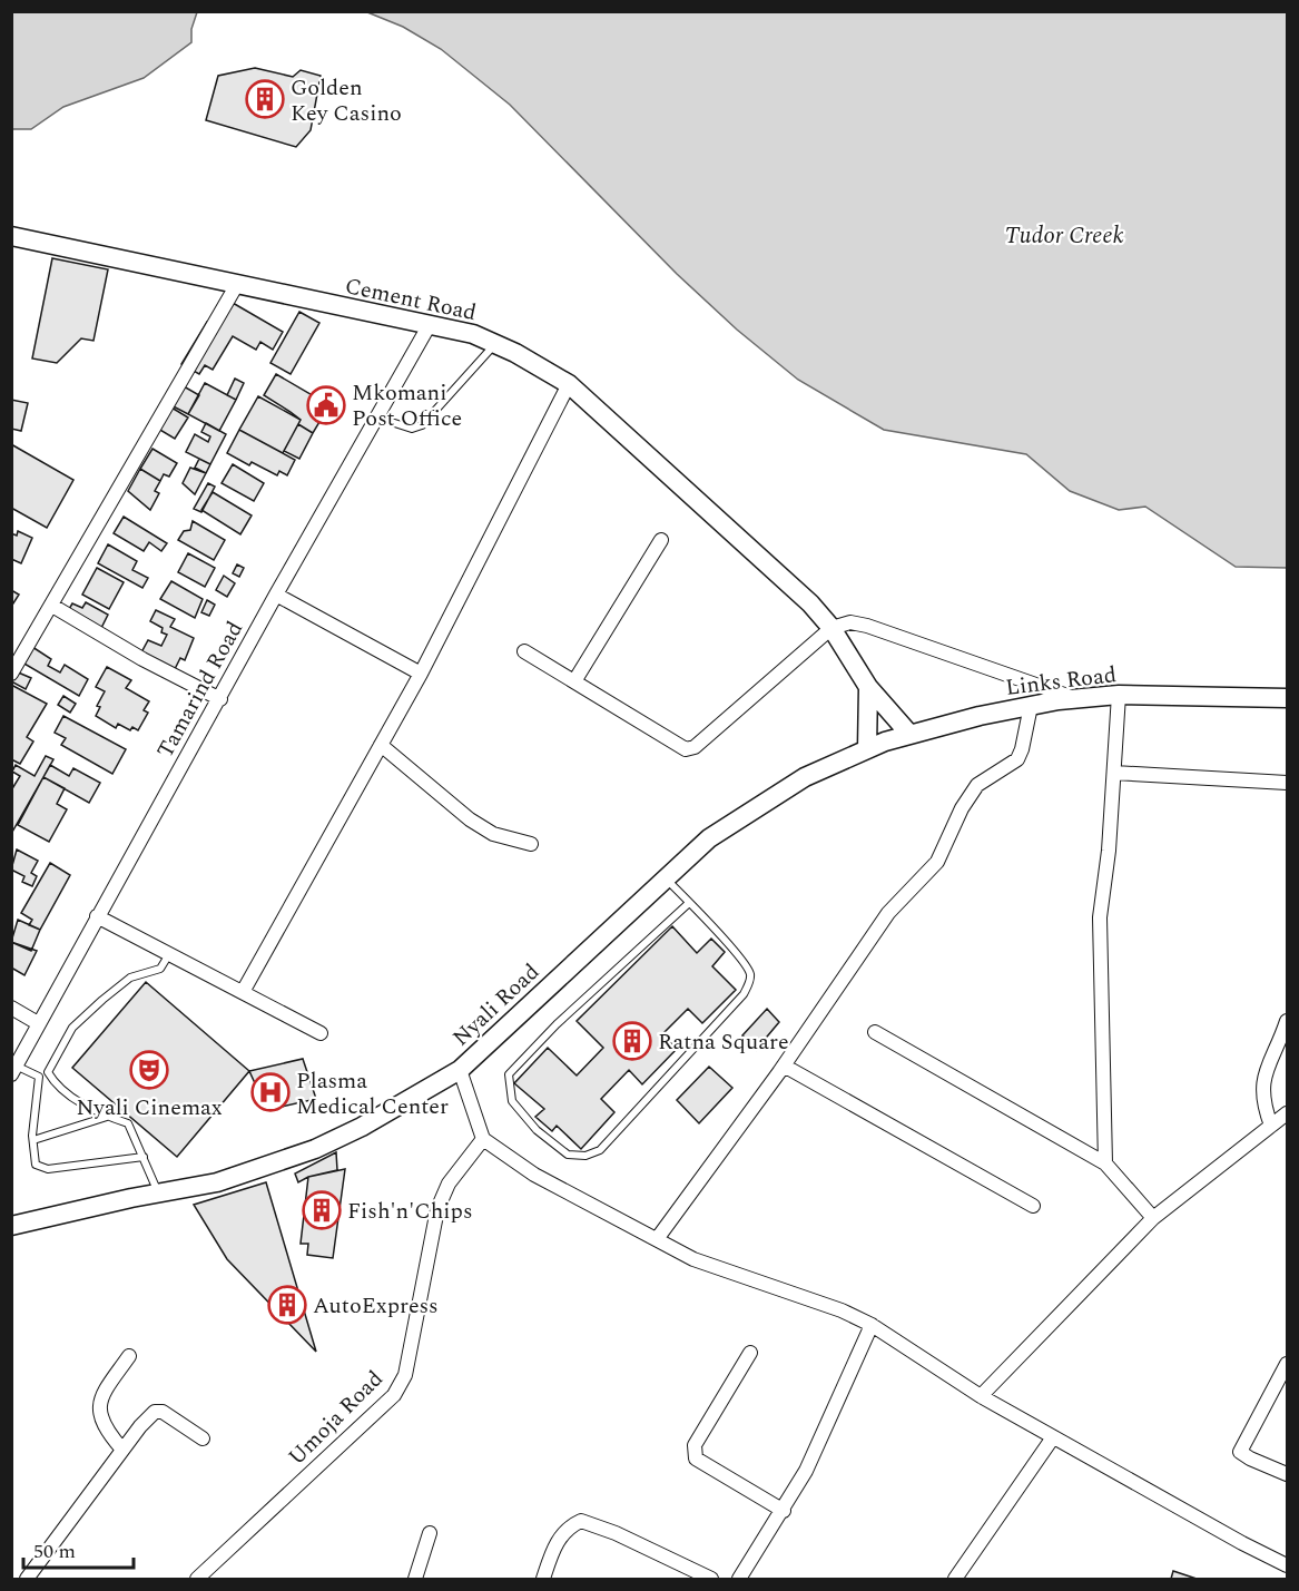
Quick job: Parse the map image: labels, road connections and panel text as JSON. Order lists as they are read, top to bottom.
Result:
{
  "streets": {
    "main road": ["Cement Road", "Links Road", "Nyali Road"],
    "street": ["Tamarind Road", "Umoja Road"]
  },
  "crossings": [
    ["Cement Road", "Links Road"],
    ["Cement Road", "Tamarind Road"],
    ["Links Road", "Nyali Road"]
  ],
  "water": ["Tudor Creek"],
  "places": {
    "building": [
      "Golden Key Casino",
      "Ratna Square",
      "Fish'n'Chips",
      "AutoExpress"
    ],
    "public building": ["Mkomani Post Office"],
    "theatre": ["Nyali Cinemax"],
    "hospital": ["Plasma Medical Center"]
  },
  "scale_bar": "50 m"
}
